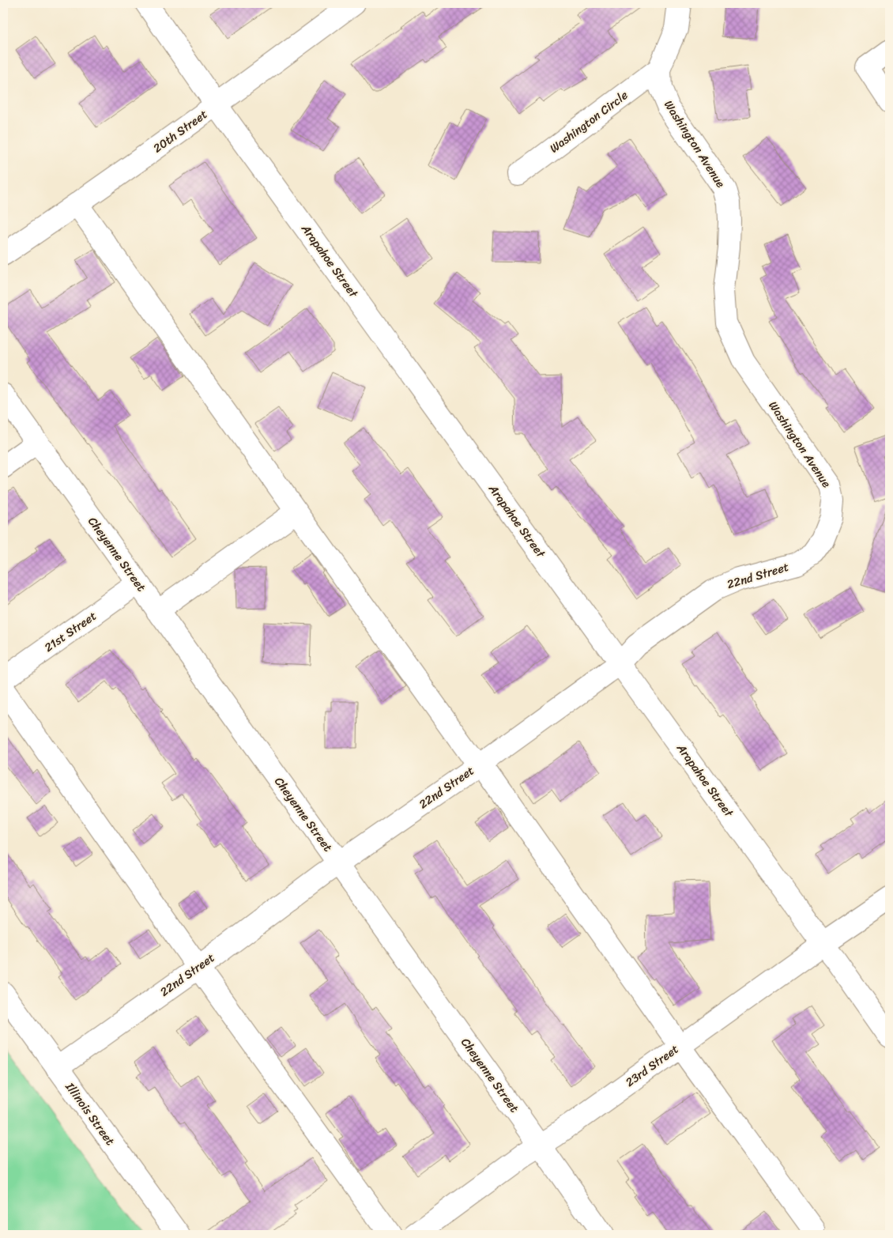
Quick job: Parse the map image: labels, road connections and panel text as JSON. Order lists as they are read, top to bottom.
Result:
{
  "streets": {
    "street": [
      "Washington Circle",
      "20th Street",
      "Washington Avenue",
      "Arapahoe Street",
      "Cheyenne Street",
      "22nd Street",
      "21st Street",
      "23rd Street",
      "Illinois Street"
    ]
  },
  "crossings": [
    ["Washington Circle", "Washington Avenue"],
    ["20th Street", "Arapahoe Street"],
    ["Washington Avenue", "22nd Street"],
    ["Arapahoe Street", "22nd Street"],
    ["Arapahoe Street", "23rd Street"],
    ["Cheyenne Street", "22nd Street"],
    ["Cheyenne Street", "21st Street"],
    ["Cheyenne Street", "23rd Street"],
    ["22nd Street", "Illinois Street"]
  ]
}
